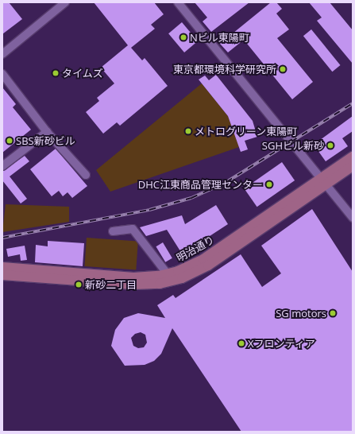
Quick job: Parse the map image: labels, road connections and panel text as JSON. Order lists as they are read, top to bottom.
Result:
{
  "streets": {
    "main road": ["明治通り"]
  },
  "places": [
    "Nビル東陽町",
    "東京都環境科学研究所",
    "タイムズ",
    "メトログリーン東陽町",
    "SBS新砂ビル",
    "SGHビル新砂",
    "DHC江東商品管理センター",
    "新砂二丁目",
    "SG motors",
    "Xフロンティア"
  ]
}
